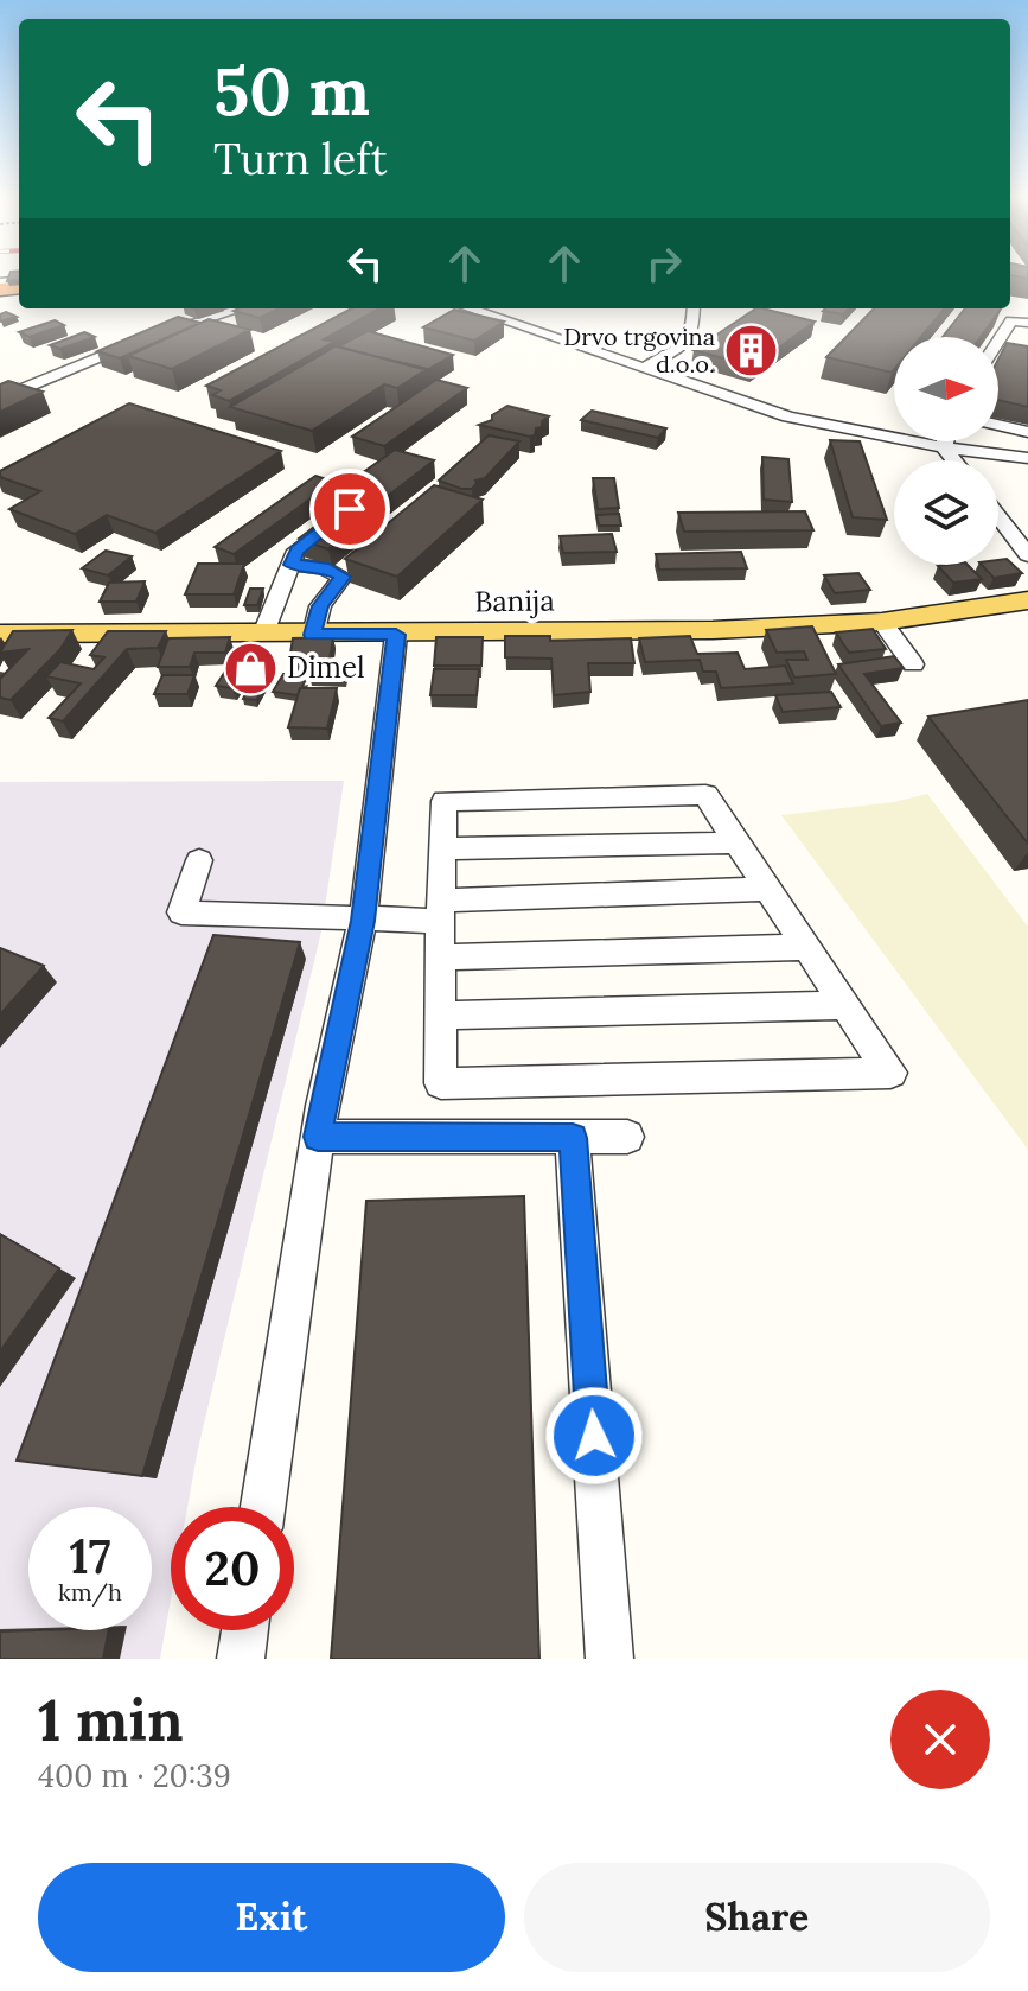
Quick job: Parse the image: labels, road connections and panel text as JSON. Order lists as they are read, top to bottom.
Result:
{
  "streets": {
    "main road": ["Banija"]
  },
  "places": {
    "building": ["Drvo trgovina d.o.o."],
    "shop": ["Dimel"]
  },
  "north": "right",
  "page": {
    "turn": ["50 m", "Turn left"],
    "speed": "17 km/h",
    "limit": "20",
    "heading": ["1 min", "400 m · 20:39"],
    "buttons": ["Exit", "Share"]
  }
}
